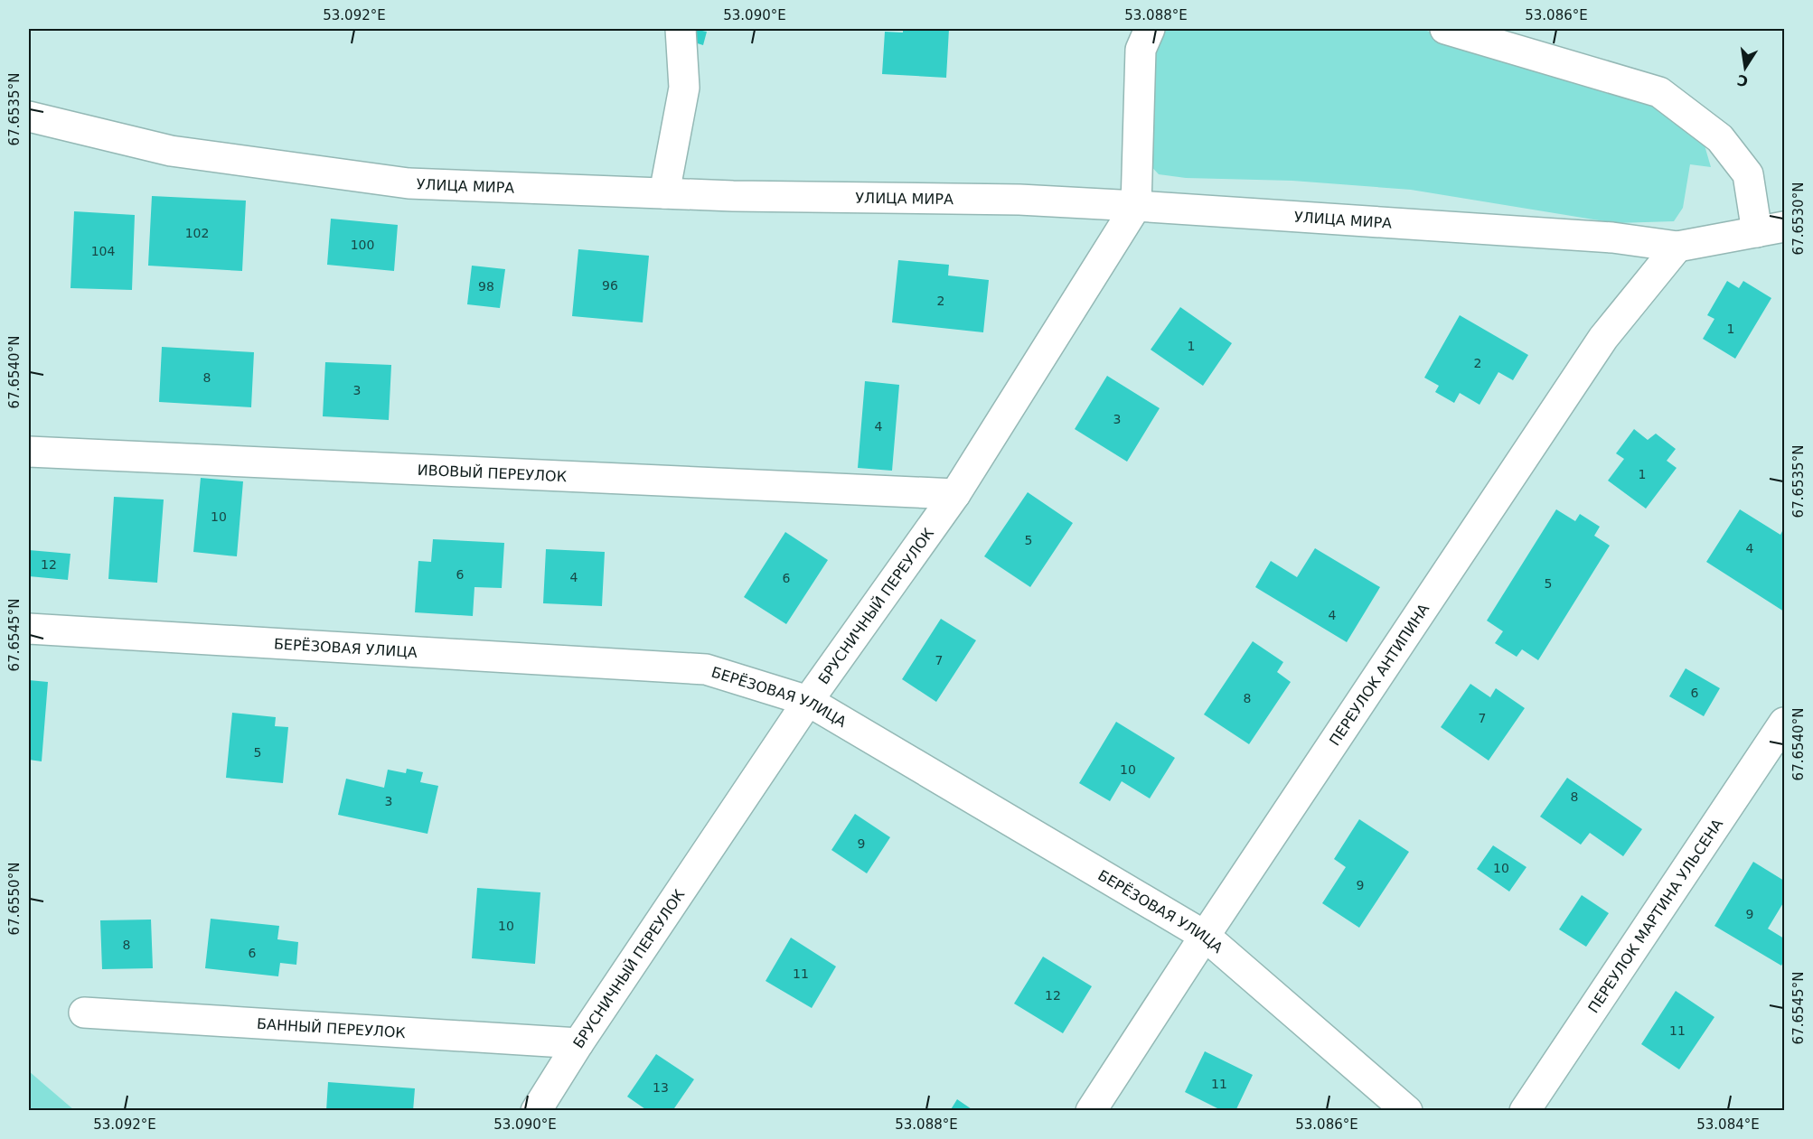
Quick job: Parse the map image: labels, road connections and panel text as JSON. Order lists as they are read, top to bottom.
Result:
{
  "streets": {
    "street": [
      "УЛИЦА МИРА",
      "ИВОВЫЙ ПЕРЕУЛОК",
      "БРУСНИЧНЫЙ ПЕРЕУЛОК",
      "БЕРЁЗОВАЯ УЛИЦА",
      "ПЕРЕУЛОК АНТИПИНА",
      "ПЕРЕУЛОК МАРТИНА УЛЬСЕНА",
      "БАННЫЙ ПЕРЕУЛОК"
    ]
  },
  "crossings": [
    ["УЛИЦА МИРА", "БРУСНИЧНЫЙ ПЕРЕУЛОК"],
    ["УЛИЦА МИРА", "ПЕРЕУЛОК АНТИПИНА"],
    ["ИВОВЫЙ ПЕРЕУЛОК", "БРУСНИЧНЫЙ ПЕРЕУЛОК"],
    ["БРУСНИЧНЫЙ ПЕРЕУЛОК", "БЕРЁЗОВАЯ УЛИЦА"],
    ["БРУСНИЧНЫЙ ПЕРЕУЛОК", "БАННЫЙ ПЕРЕУЛОК"],
    ["БЕРЁЗОВАЯ УЛИЦА", "ПЕРЕУЛОК АНТИПИНА"]
  ],
  "house_numbers": [
    "102",
    "100",
    "104",
    "96",
    "98",
    "2",
    "1",
    "1",
    "2",
    "8",
    "3",
    "3",
    "4",
    "1",
    "10",
    "5",
    "4",
    "12",
    "6",
    "4",
    "6",
    "5",
    "4",
    "7",
    "6",
    "8",
    "7",
    "5",
    "10",
    "8",
    "3",
    "9",
    "10",
    "9",
    "9",
    "10",
    "8",
    "6",
    "11",
    "12",
    "11",
    "11",
    "13"
  ],
  "north": "bottom",
  "coordinates": [
    "53.092°E",
    "53.090°E",
    "53.088°E",
    "53.086°E",
    "67.6535°N",
    "67.6530°N",
    "67.6540°N",
    "67.6545°N",
    "67.6550°N",
    "53.084°E"
  ]
}
